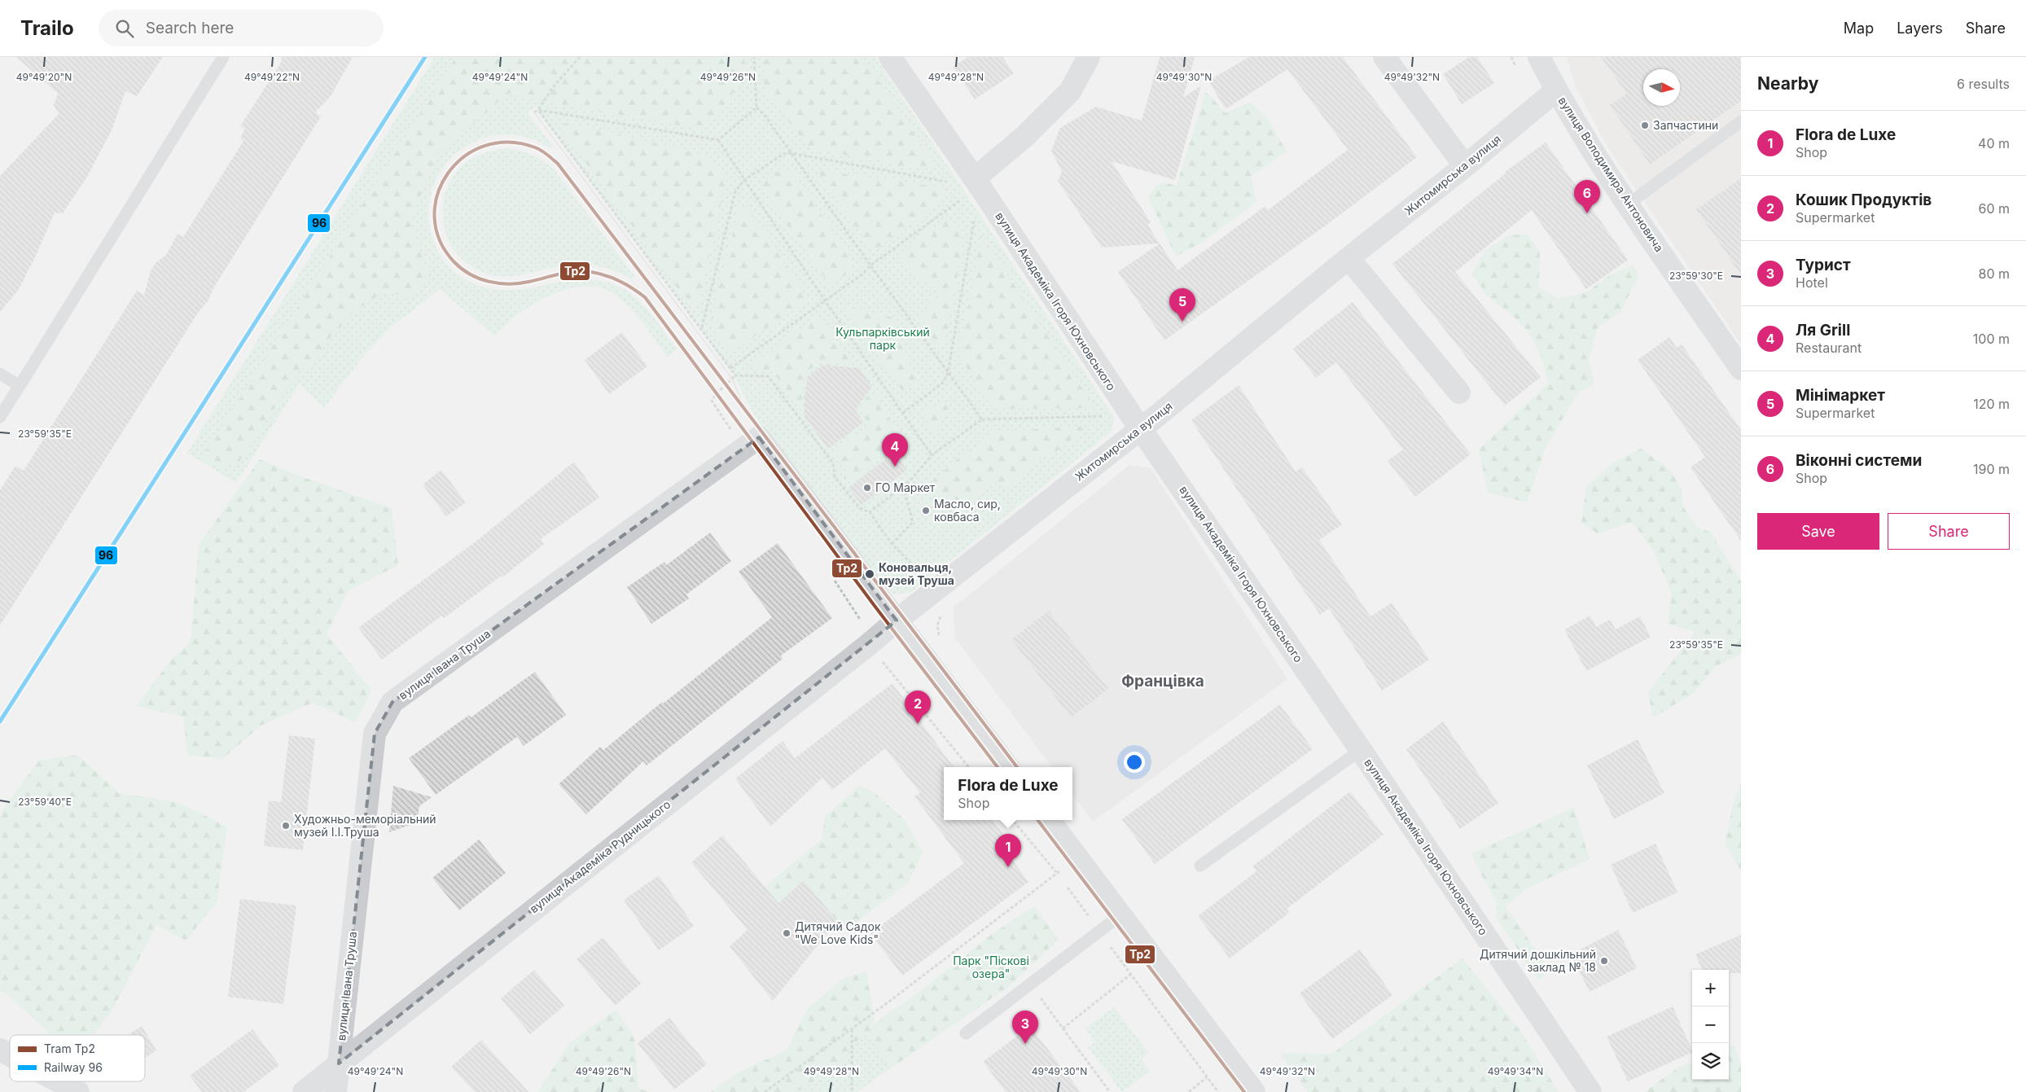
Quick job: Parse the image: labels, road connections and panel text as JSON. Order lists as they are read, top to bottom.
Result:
{
  "streets": {
    "main road": ["вулиця Володимира Антоновича"],
    "street": [
      "Житомирська вулиця",
      "вулиця Академіка Ігоря Юхновського",
      "вулиця Івана Труша",
      "вулиця Академіка Рудницького"
    ]
  },
  "crossings": [
    ["вулиця Володимира Антоновича", "Житомирська вулиця"],
    ["Житомирська вулиця", "вулиця Академіка Ігоря Юхновського"],
    ["Житомирська вулиця", "вулиця Івана Труша"],
    ["Житомирська вулиця", "вулиця Академіка Рудницького"],
    ["вулиця Івана Труша", "вулиця Академіка Рудницького"]
  ],
  "districts": ["Францівка"],
  "parks": ["Кульпарківський парк", "Парк \"Піскові озера\""],
  "places": [
    "Запчастини",
    "ГО Маркет",
    "Масло, сир, ковбаса",
    "Коновальця, музей Труша",
    "Художньо-меморіальний музей І.І.Труша",
    "Дитячий Садок \"We Love Kids\"",
    "Дитячий дошкільний заклад № 18"
  ],
  "lines": ["rail line 96", "tram line Тр2"],
  "legend": ["Tram Тр2", "Railway 96"],
  "north": "right",
  "page": {
    "header": "Trailo",
    "search": "Search here",
    "nav": ["Map", "Layers", "Share"],
    "heading": ["Nearby", "6 results"],
    "list": [
      {
        "mark": "1",
        "name": "Flora de Luxe",
        "note": "Shop",
        "value": "40 m"
      },
      {
        "mark": "2",
        "name": "Кошик Продуктів",
        "note": "Supermarket",
        "value": "60 m"
      },
      {
        "mark": "3",
        "name": "Турист",
        "note": "Hotel",
        "value": "80 m"
      },
      {
        "mark": "4",
        "name": "Ля Grill",
        "note": "Restaurant",
        "value": "100 m"
      },
      {
        "mark": "5",
        "name": "Мінімаркет",
        "note": "Supermarket",
        "value": "120 m"
      },
      {
        "mark": "6",
        "name": "Віконні системи",
        "note": "Shop",
        "value": "190 m"
      }
    ],
    "pins": [
      "6",
      "5",
      "4",
      "2",
      "1",
      "3"
    ],
    "buttons": ["Save", "Share"],
    "popup": ["Flora de Luxe", "Shop"],
    "map_buttons": ["+", "−"]
  },
  "coordinates": [
    "49°49'20\"N",
    "49°49'22\"N",
    "49°49'24\"N",
    "49°49'26\"N",
    "49°49'28\"N",
    "49°49'30\"N",
    "49°49'32\"N",
    "23°59'30\"E",
    "23°59'35\"E",
    "23°59'40\"E",
    "49°49'34\"N"
  ]
}
